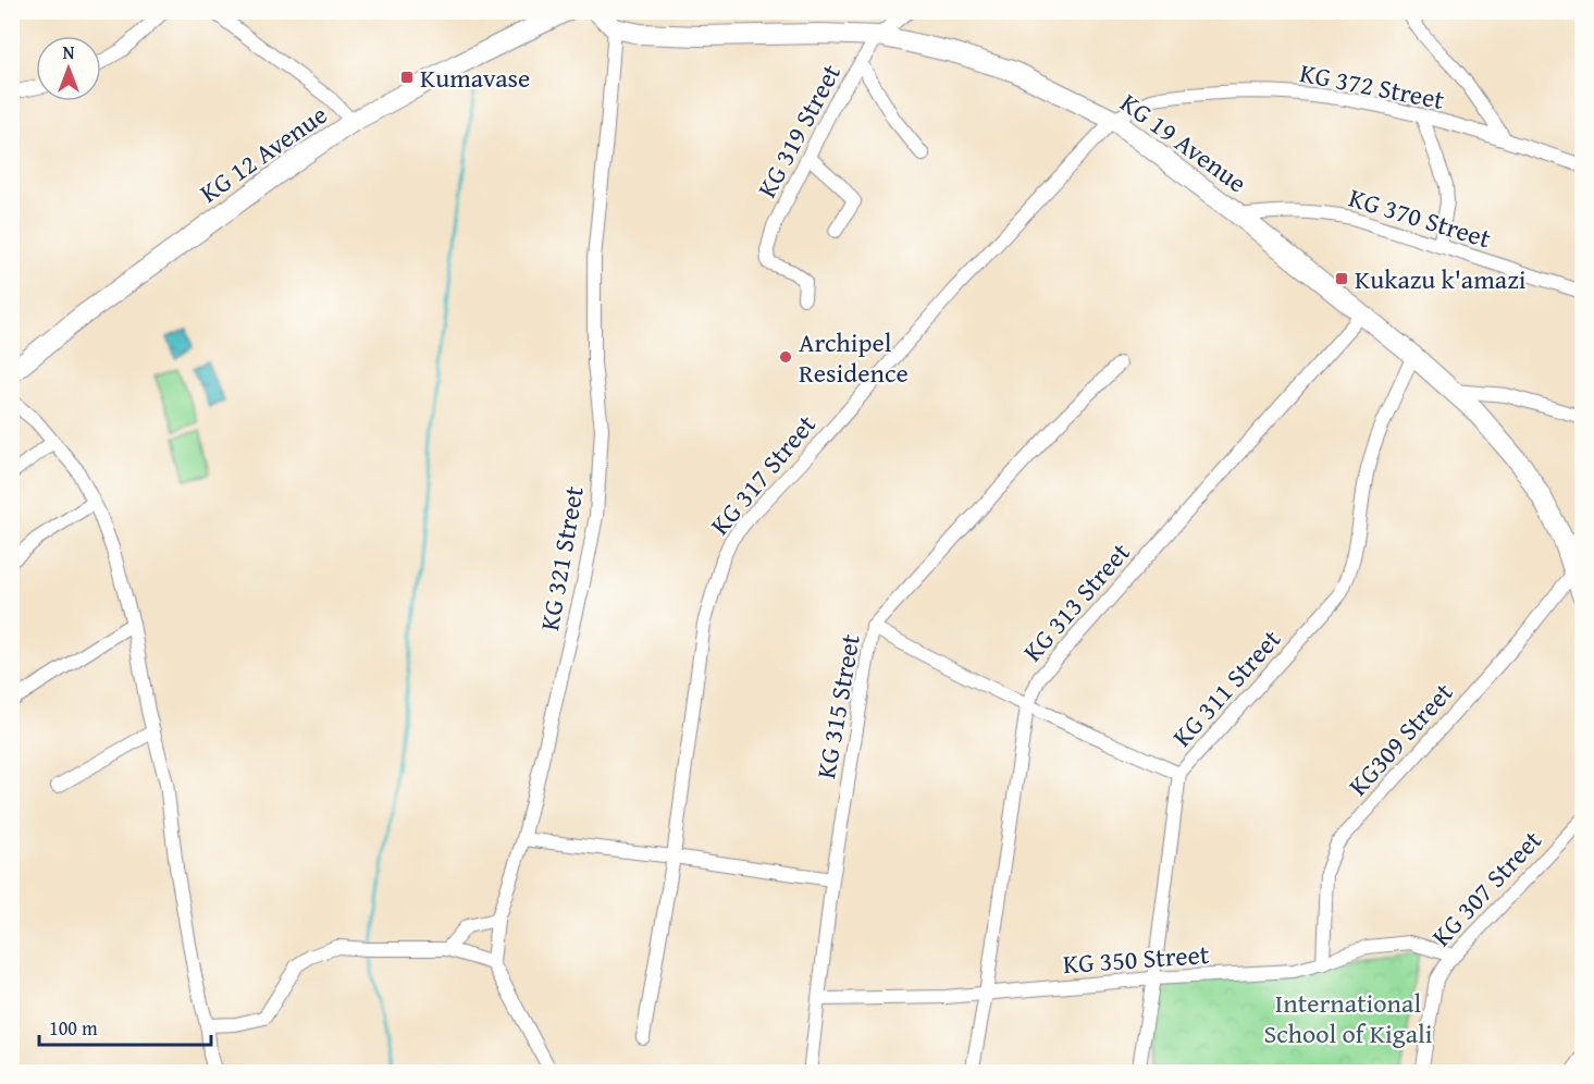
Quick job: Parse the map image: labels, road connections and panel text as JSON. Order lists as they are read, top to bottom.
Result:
{
  "streets": {
    "main road": ["KG 19 Avenue", "KG 12 Avenue"],
    "street": [
      "KG 372 Street",
      "KG 319 Street",
      "KG 370 Street",
      "KG 317 Street",
      "KG 321 Street",
      "KG 313 Street",
      "KG 311 Street",
      "KG 315 Street",
      "KG309 Street",
      "KG 307 Street",
      "KG 350 Street"
    ]
  },
  "crossings": [
    ["KG 372 Street", "KG 19 Avenue"],
    ["KG 372 Street", "KG 317 Street"],
    ["KG 319 Street", "KG 19 Avenue"],
    ["KG 19 Avenue", "KG 370 Street"],
    ["KG 19 Avenue", "KG 317 Street"],
    ["KG 19 Avenue", "KG 321 Street"],
    ["KG 19 Avenue", "KG 313 Street"],
    ["KG 19 Avenue", "KG 311 Street"],
    ["KG 19 Avenue", "KG309 Street"],
    ["KG 313 Street", "KG 350 Street"],
    ["KG 311 Street", "KG 350 Street"],
    ["KG 315 Street", "KG 350 Street"],
    ["KG309 Street", "KG 350 Street"],
    ["KG 307 Street", "KG 350 Street"]
  ],
  "parks": ["International School of Kigali"],
  "places": {
    "transit": ["Kumavase", "Kukazu k'amazi"],
    "other": ["Archipel Residence"]
  },
  "scale_bar": "100 m",
  "north": "top"
}
